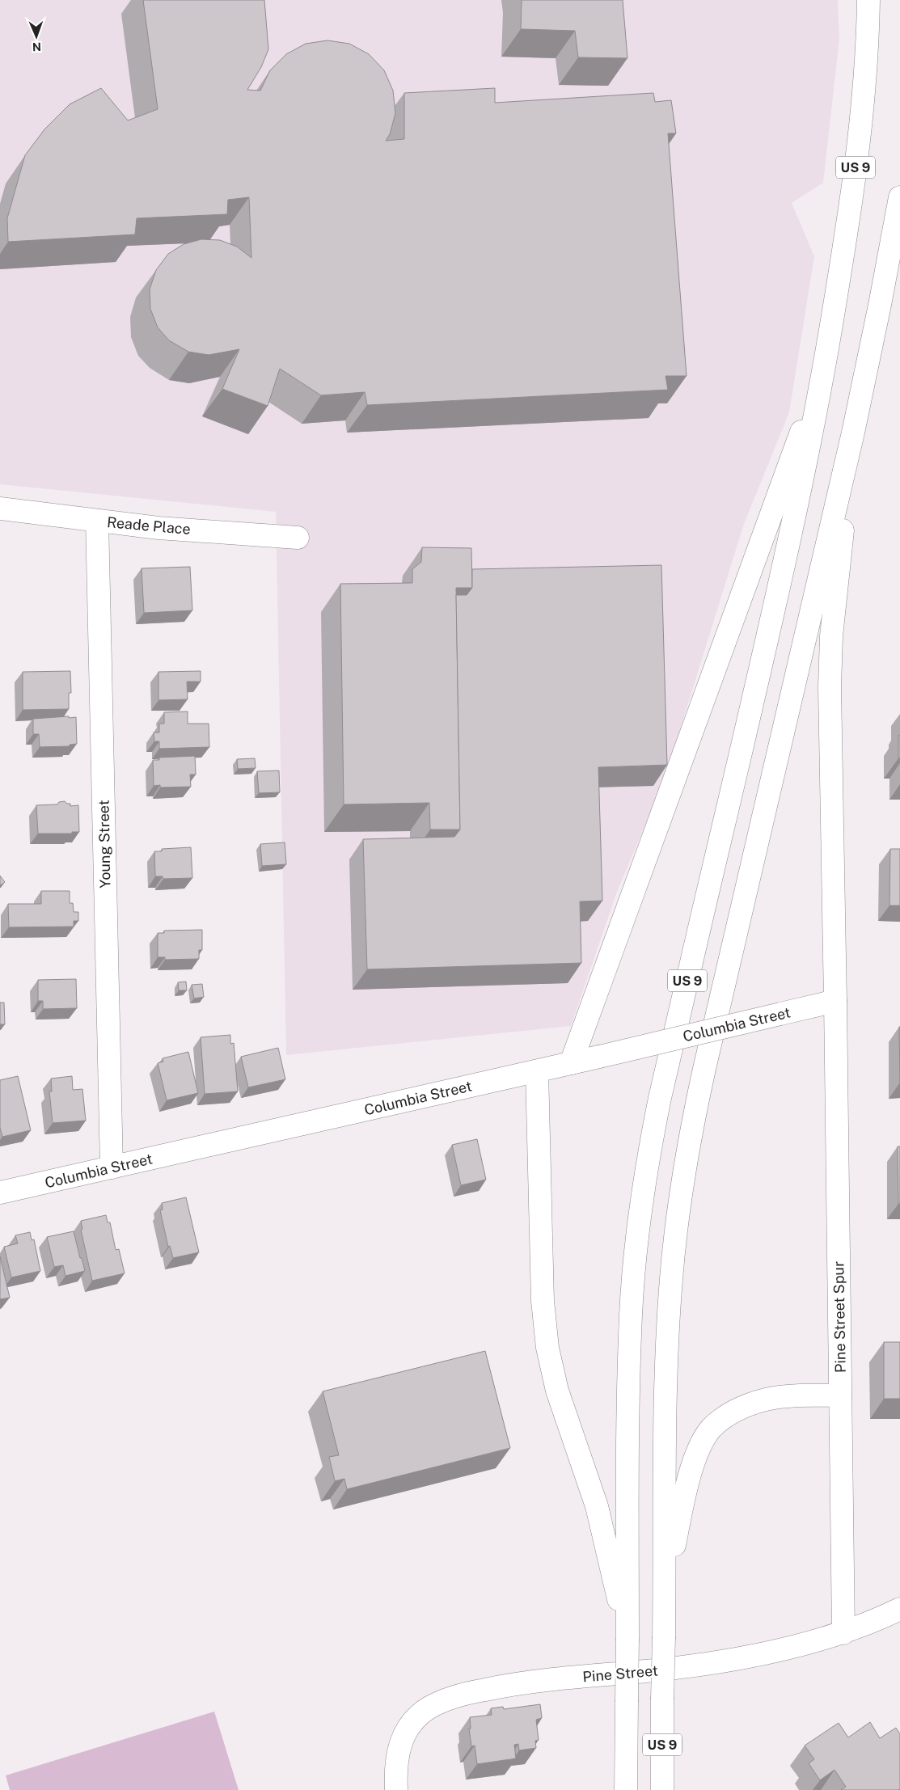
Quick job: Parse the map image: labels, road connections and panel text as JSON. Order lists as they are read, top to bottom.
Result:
{
  "streets": {
    "main road": [
      "US 9",
      "Reade Place",
      "Young Street",
      "Columbia Street",
      "Pine Street Spur",
      "Pine Street"
    ]
  },
  "crossings": [
    ["US 9", "Pine Street Spur"],
    ["Reade Place", "Young Street"],
    ["Young Street", "Columbia Street"],
    ["Columbia Street", "Pine Street Spur"],
    ["Pine Street Spur", "Pine Street"]
  ],
  "north": "bottom"
}
